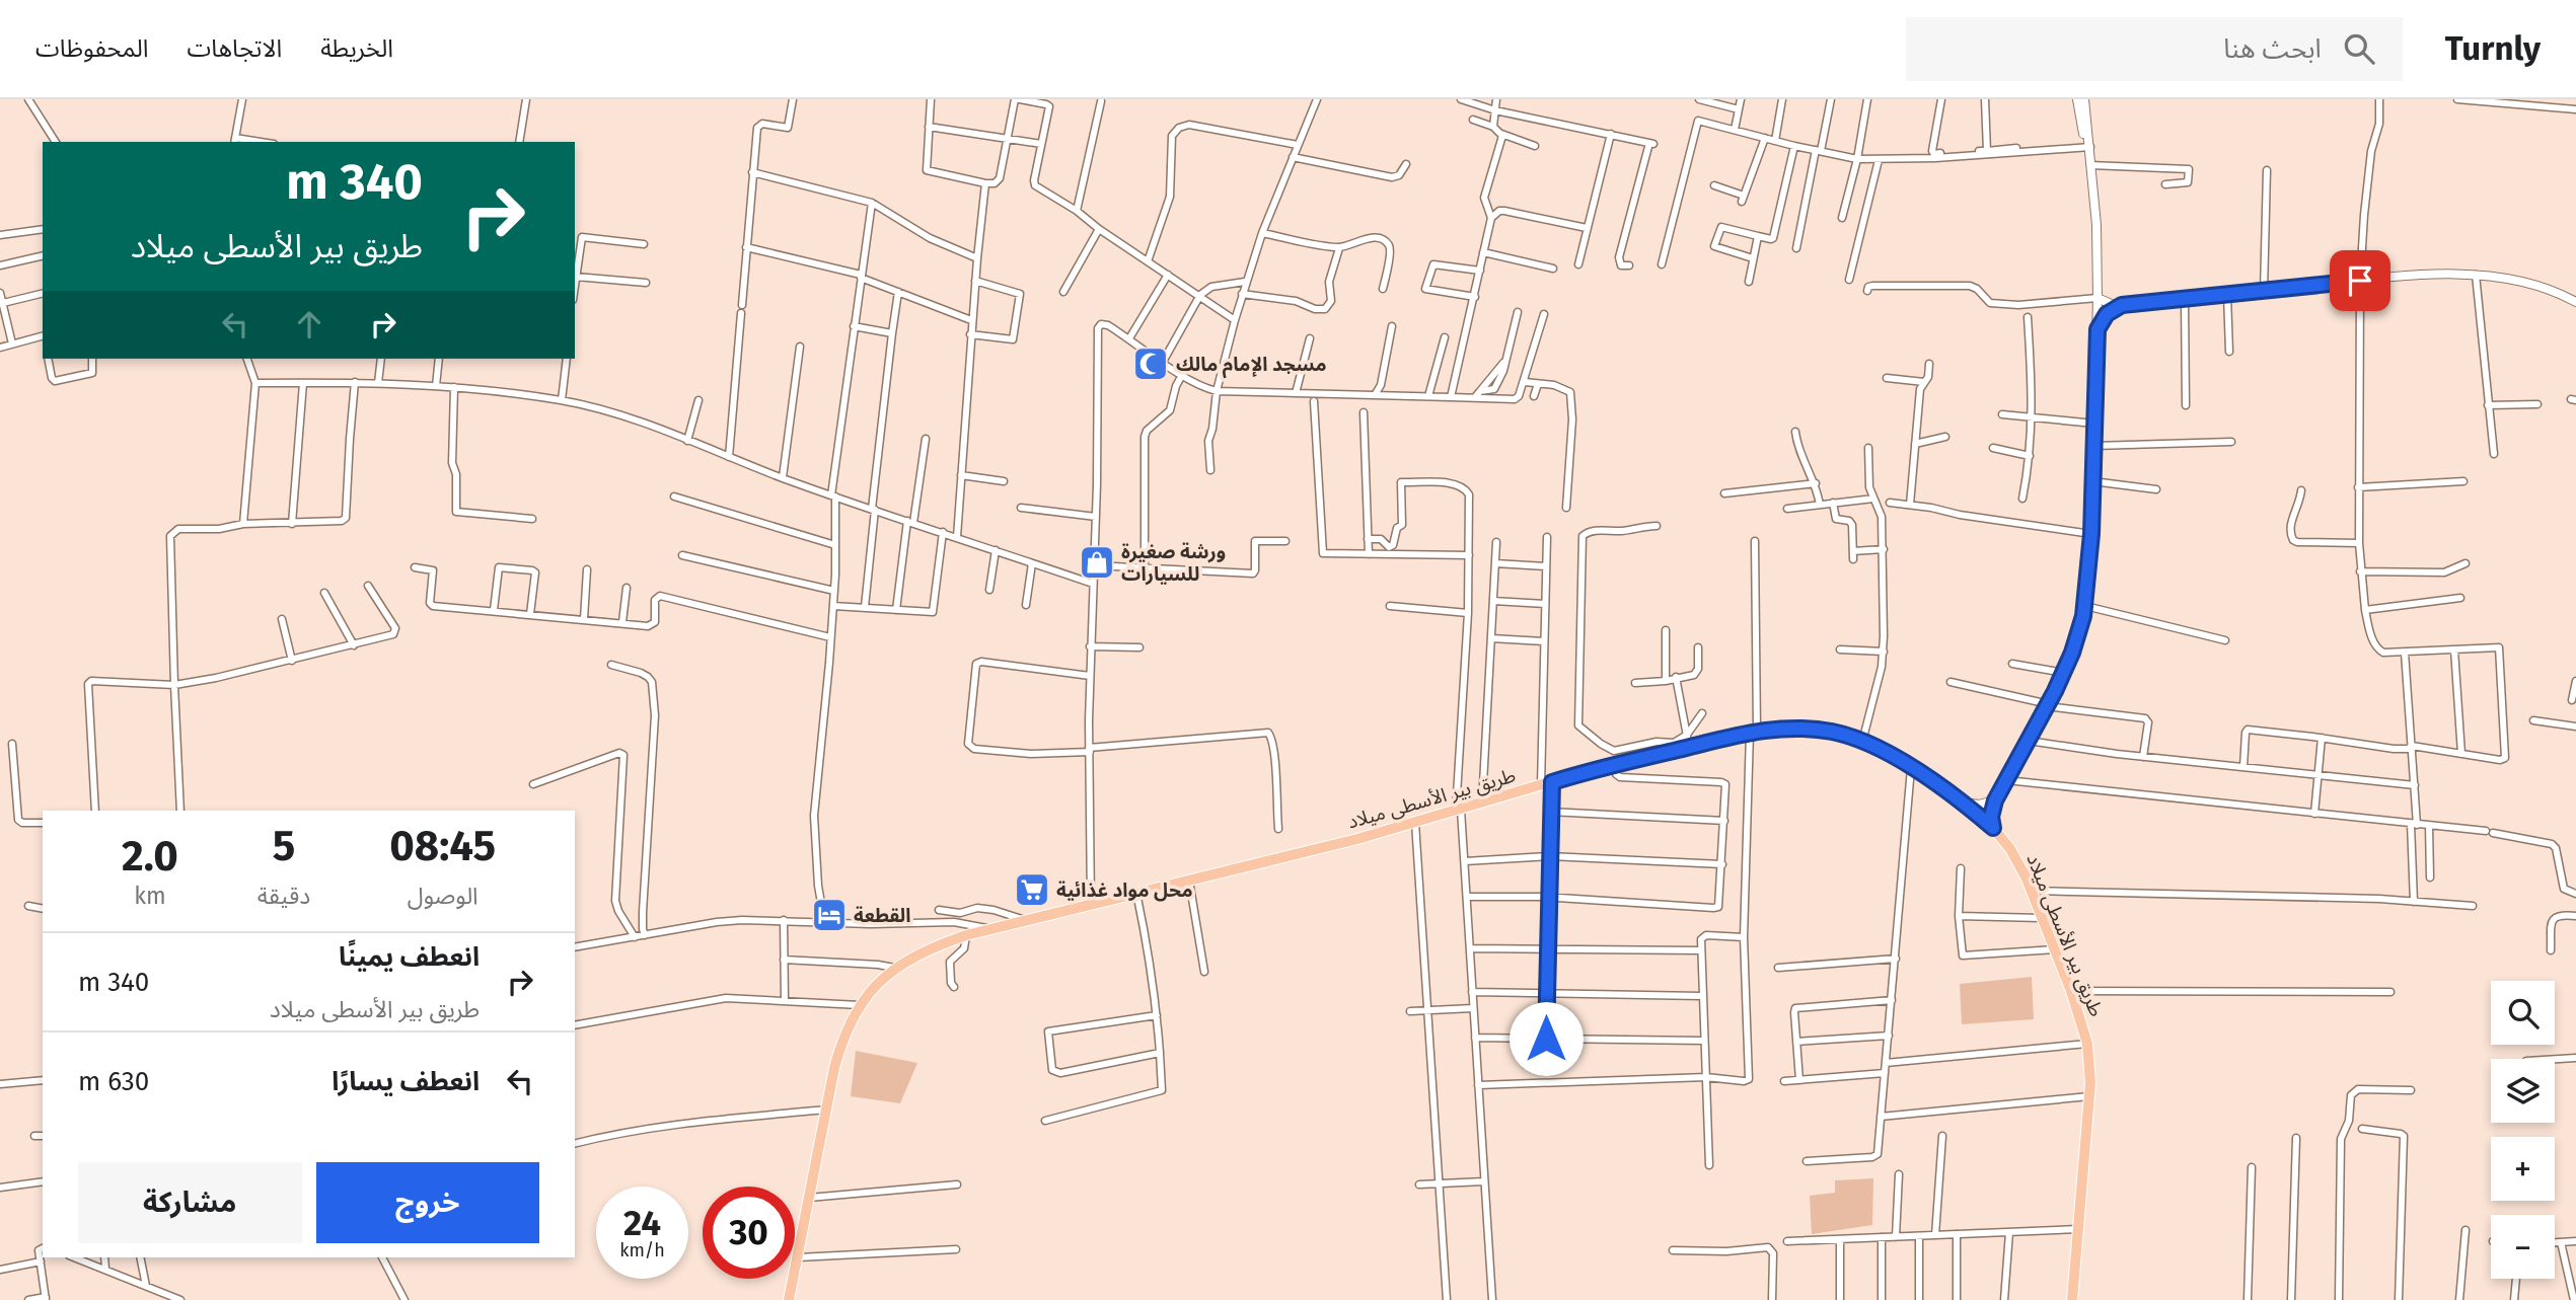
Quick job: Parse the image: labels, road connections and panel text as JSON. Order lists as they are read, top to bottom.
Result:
{
  "streets": {
    "main road": ["طريق بير الأسطى ميلاد"]
  },
  "places": {
    "mosque": ["مسجد الإمام مالك"],
    "shop": ["ورشة صغيرة للسيارات"],
    "supermarket": ["محل مواد غذائية"],
    "hotel": ["القطعة"]
  },
  "page": {
    "header": "Turnly",
    "search": "ابحث هنا",
    "nav": ["الخريطة", "الاتجاهات", "المحفوظات"],
    "turn": ["340 m", "طريق بير الأسطى ميلاد"],
    "eta": [
      "08:45",
      "الوصول",
      "5",
      "دقيقة",
      "2.0",
      "km"
    ],
    "list": [
      {
        "name": "انعطف يمينًا",
        "note": "طريق بير الأسطى ميلاد",
        "value": "340 m"
      },
      {
        "name": "انعطف يسارًا",
        "value": "630 m"
      }
    ],
    "map_buttons": ["+", "−"],
    "buttons": ["خروج", "مشاركة"],
    "speed": "24 km/h",
    "limit": "30"
  }
}
